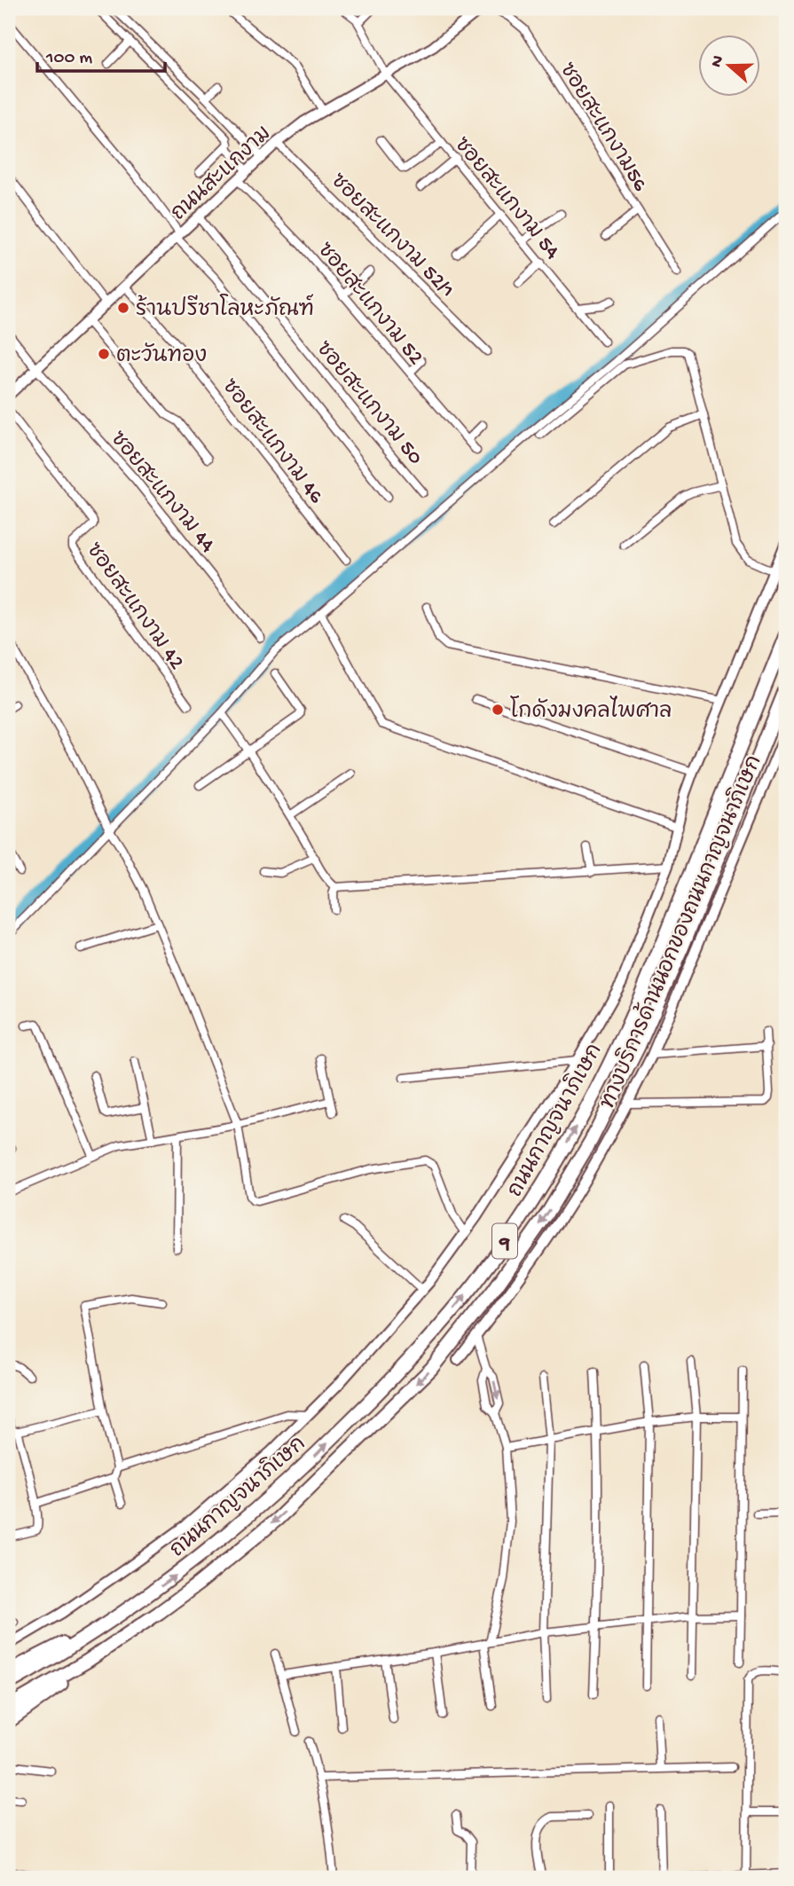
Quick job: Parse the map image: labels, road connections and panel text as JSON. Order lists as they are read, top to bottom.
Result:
{
  "streets": {
    "highway": ["ถนนกาญจนาภิเษก", "9"],
    "main road": ["ถนนสะแกงาม", "ทางบริการด้านนอกของถนนกาญจนาภิเษก"],
    "street": [
      "ซอยสะแกงาม56",
      "ซอยสะแกงาม 54",
      "ซอยสะแกงาม 52/1",
      "ซอยสะแกงาม 52",
      "ซอยสะแกงาม 50",
      "ซอยสะแกงาม 46",
      "ซอยสะแกงาม 44",
      "ซอยสะแกงาม 42"
    ]
  },
  "crossings": [
    ["ถนนสะแกงาม", "ซอยสะแกงาม 54"],
    ["ถนนสะแกงาม", "ซอยสะแกงาม 52/1"],
    ["ถนนสะแกงาม", "ซอยสะแกงาม 52"],
    ["ถนนสะแกงาม", "ซอยสะแกงาม 50"],
    ["ถนนสะแกงาม", "ซอยสะแกงาม 46"],
    ["ถนนสะแกงาม", "ซอยสะแกงาม 44"]
  ],
  "places": ["ร้านปรีชาโลหะภัณฑ์", "ตะวันทอง", "โกดังมงคลไพศาล"],
  "scale_bar": "100 m",
  "north": "left"
}
